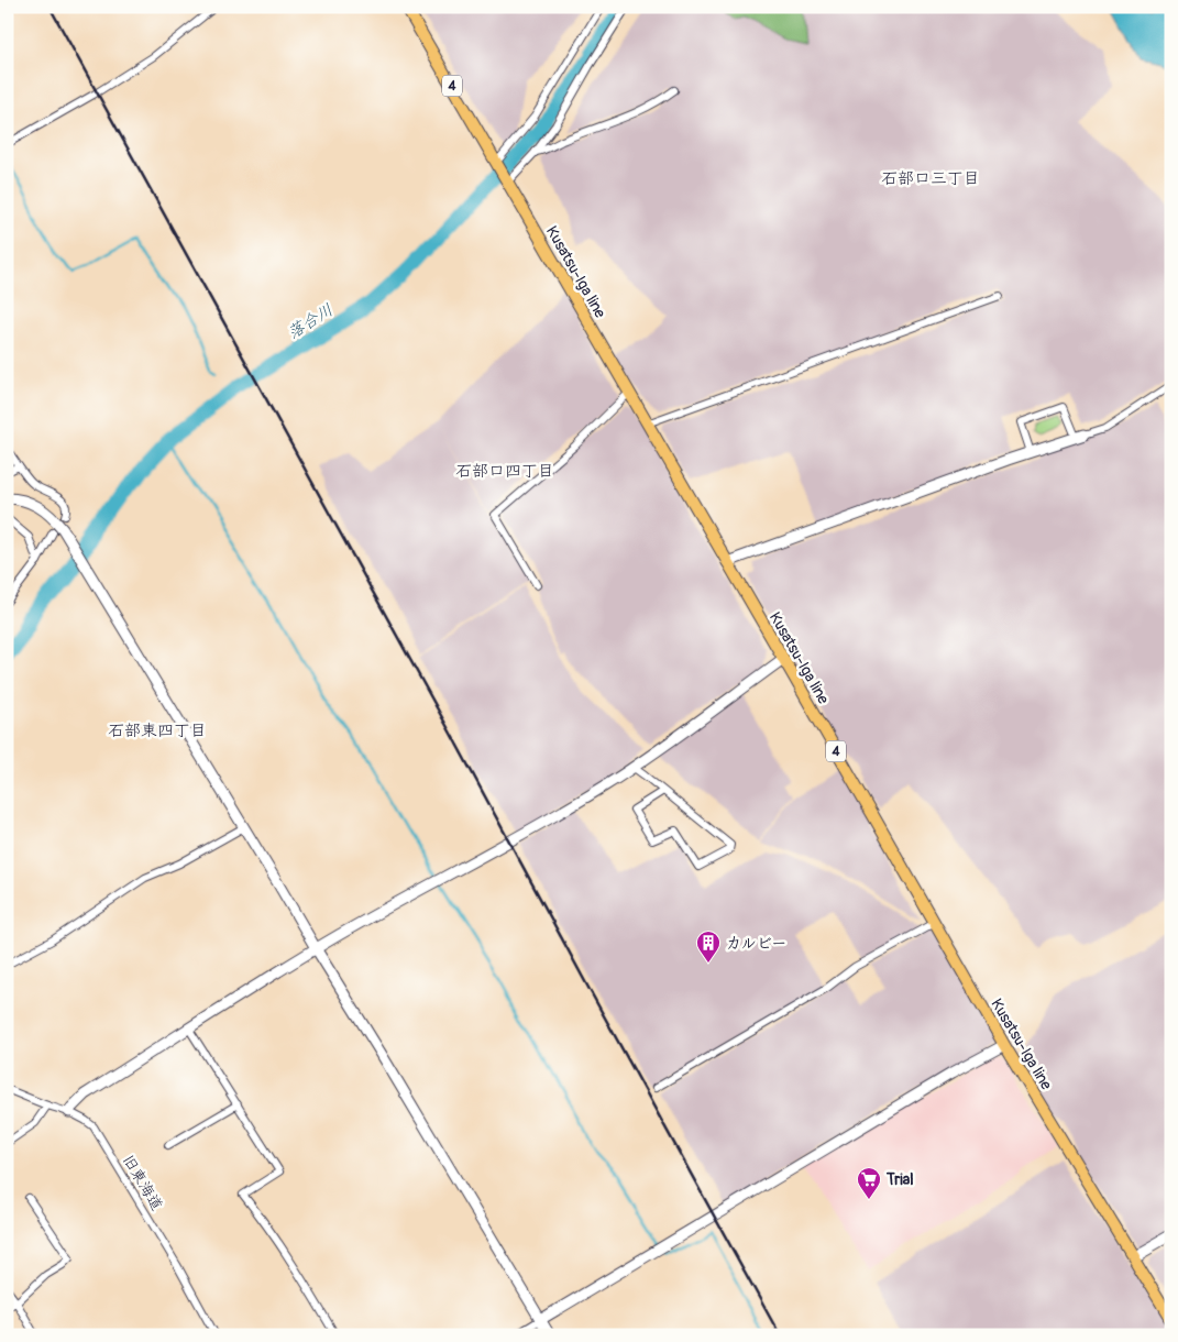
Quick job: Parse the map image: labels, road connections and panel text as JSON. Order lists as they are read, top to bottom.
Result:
{
  "streets": {
    "main road": ["4", "Kusatsu-Iga line"],
    "street": ["旧東海道"]
  },
  "districts": ["石部口三丁目", "石部口四丁目", "石部東四丁目"],
  "water": ["落合川"],
  "places": {
    "building": ["カルビー"],
    "supermarket": ["Trial"]
  }
}
